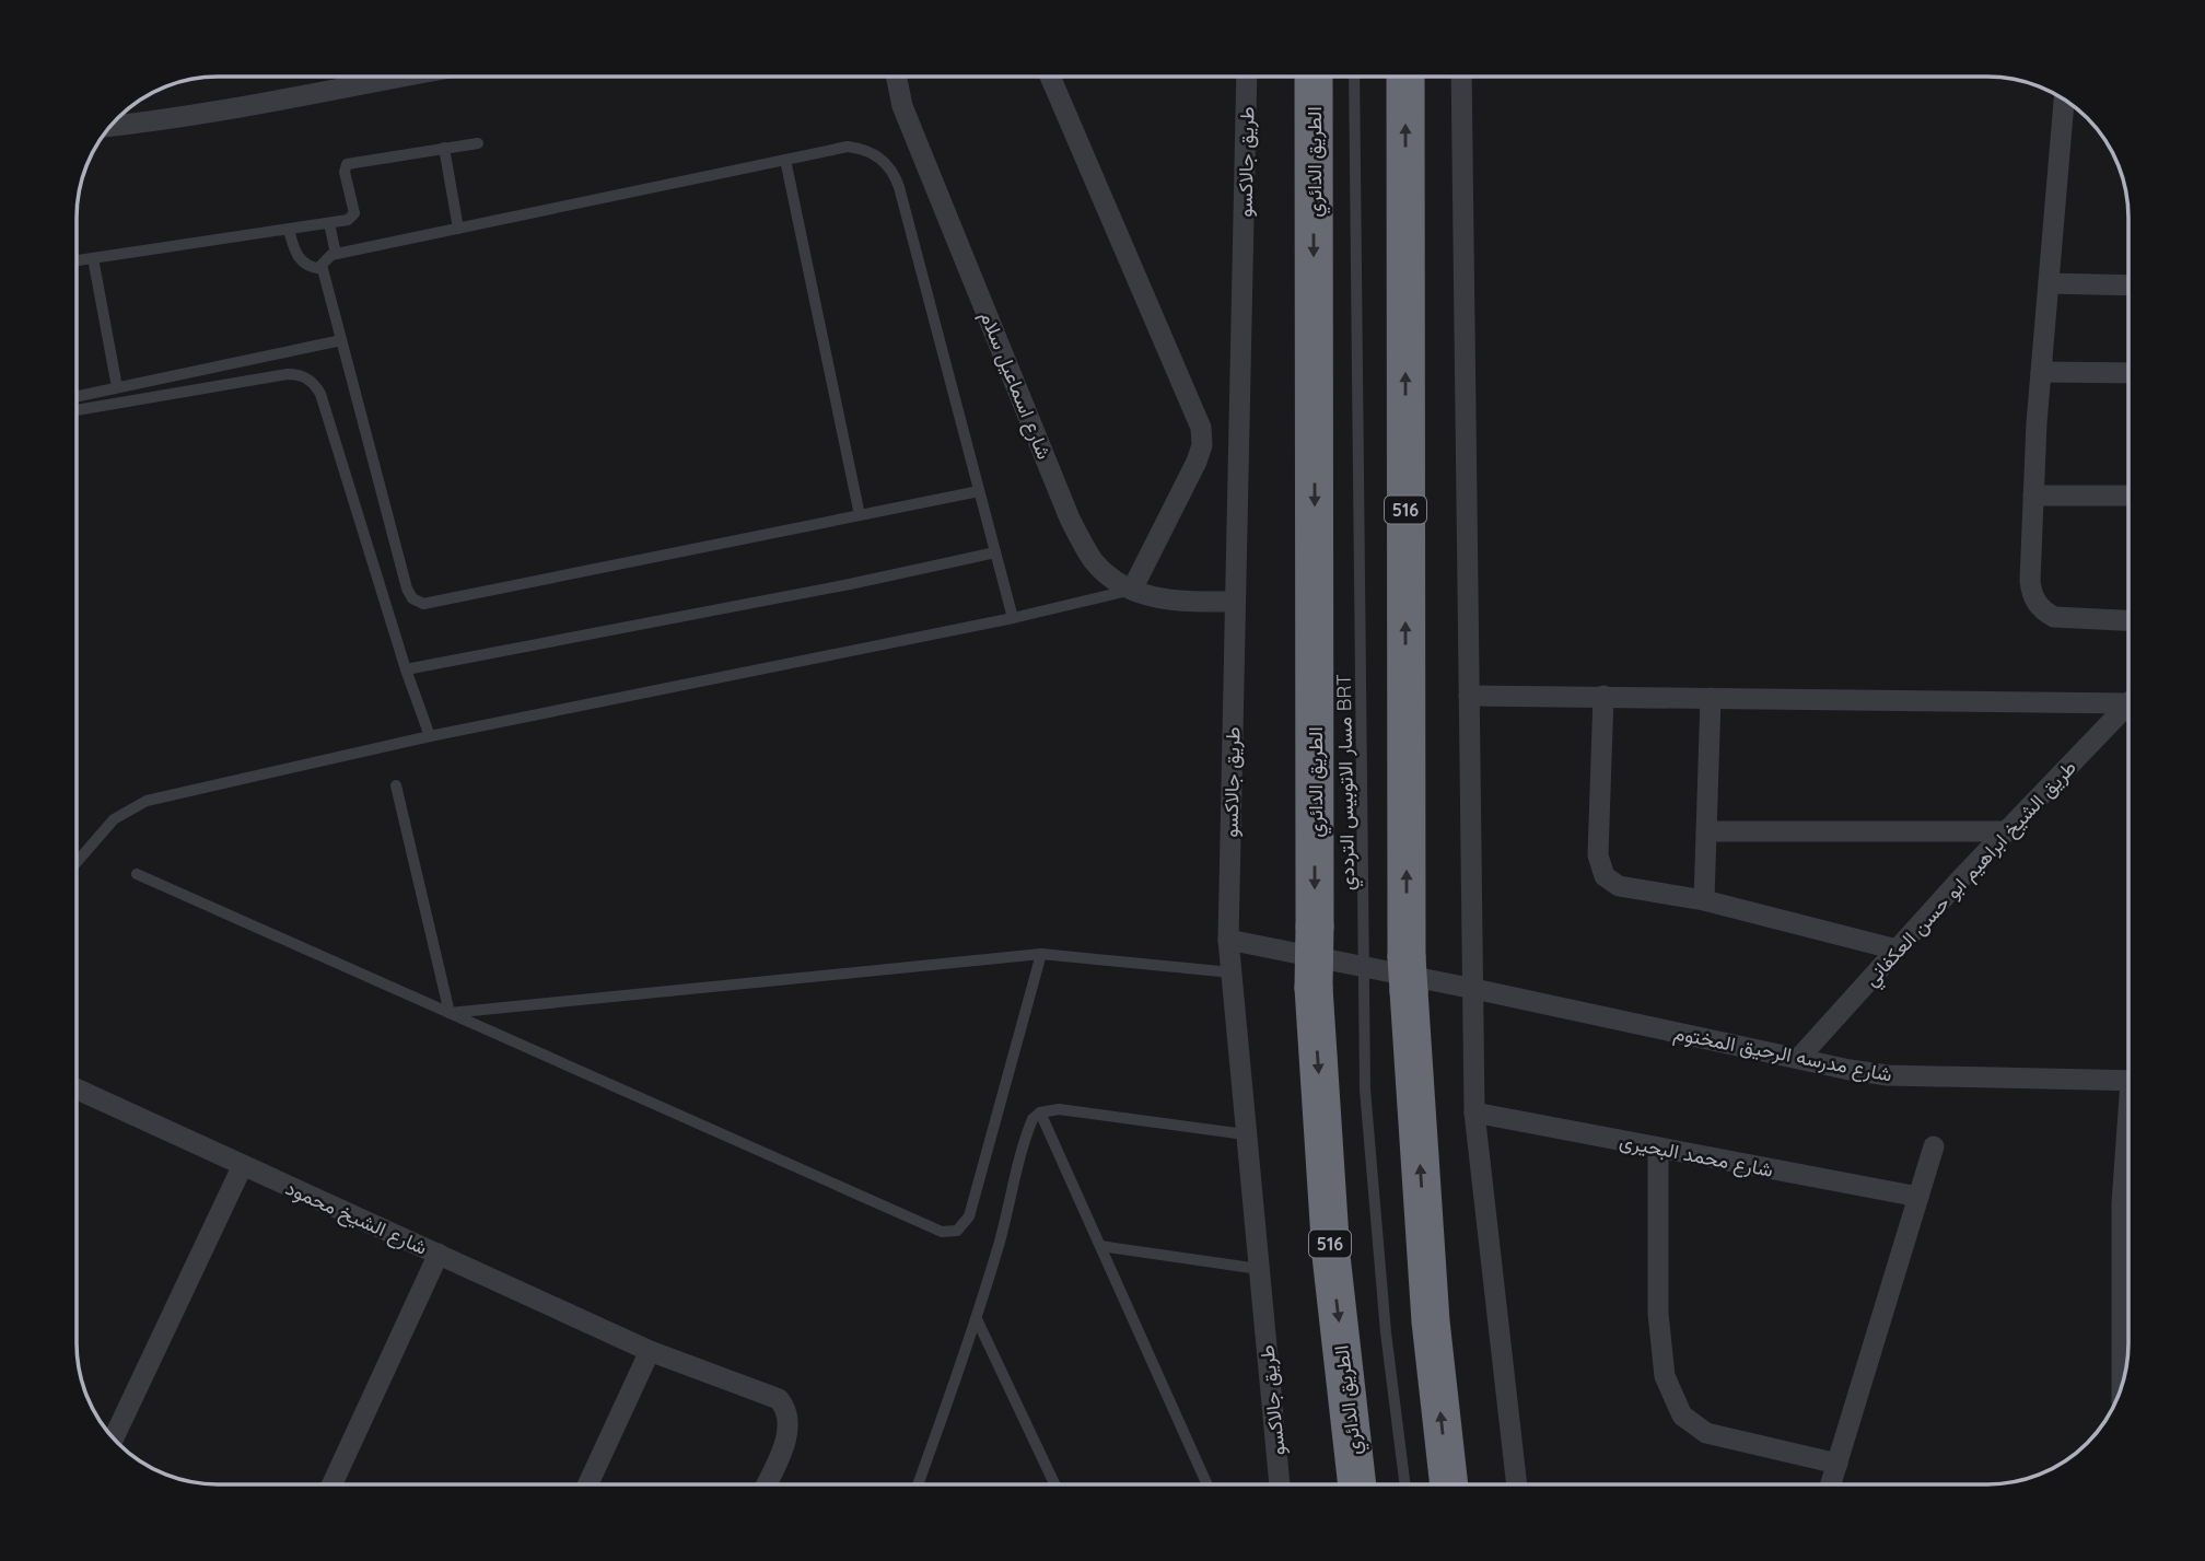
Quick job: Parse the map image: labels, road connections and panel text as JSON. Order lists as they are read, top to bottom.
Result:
{
  "streets": {
    "highway": ["الطريق الدائري", "516"],
    "street": [
      "طريق جالاكسو",
      "شارع اسماعيل سلام",
      "طريق الشيخ ابراهيم ابو حسن العكفاني",
      "شارع مدرسه الرحيق المختوم",
      "شارع محمد البحيرى",
      "شارع الشيخ محمود"
    ],
    "lane": ["مسار الاتوبيس الترددي BRT"]
  },
  "crossings": [
    ["طريق جالاكسو", "شارع اسماعيل سلام"],
    ["طريق جالاكسو", "شارع مدرسه الرحيق المختوم"],
    ["طريق الشيخ ابراهيم ابو حسن العكفاني", "شارع مدرسه الرحيق المختوم"]
  ]
}
